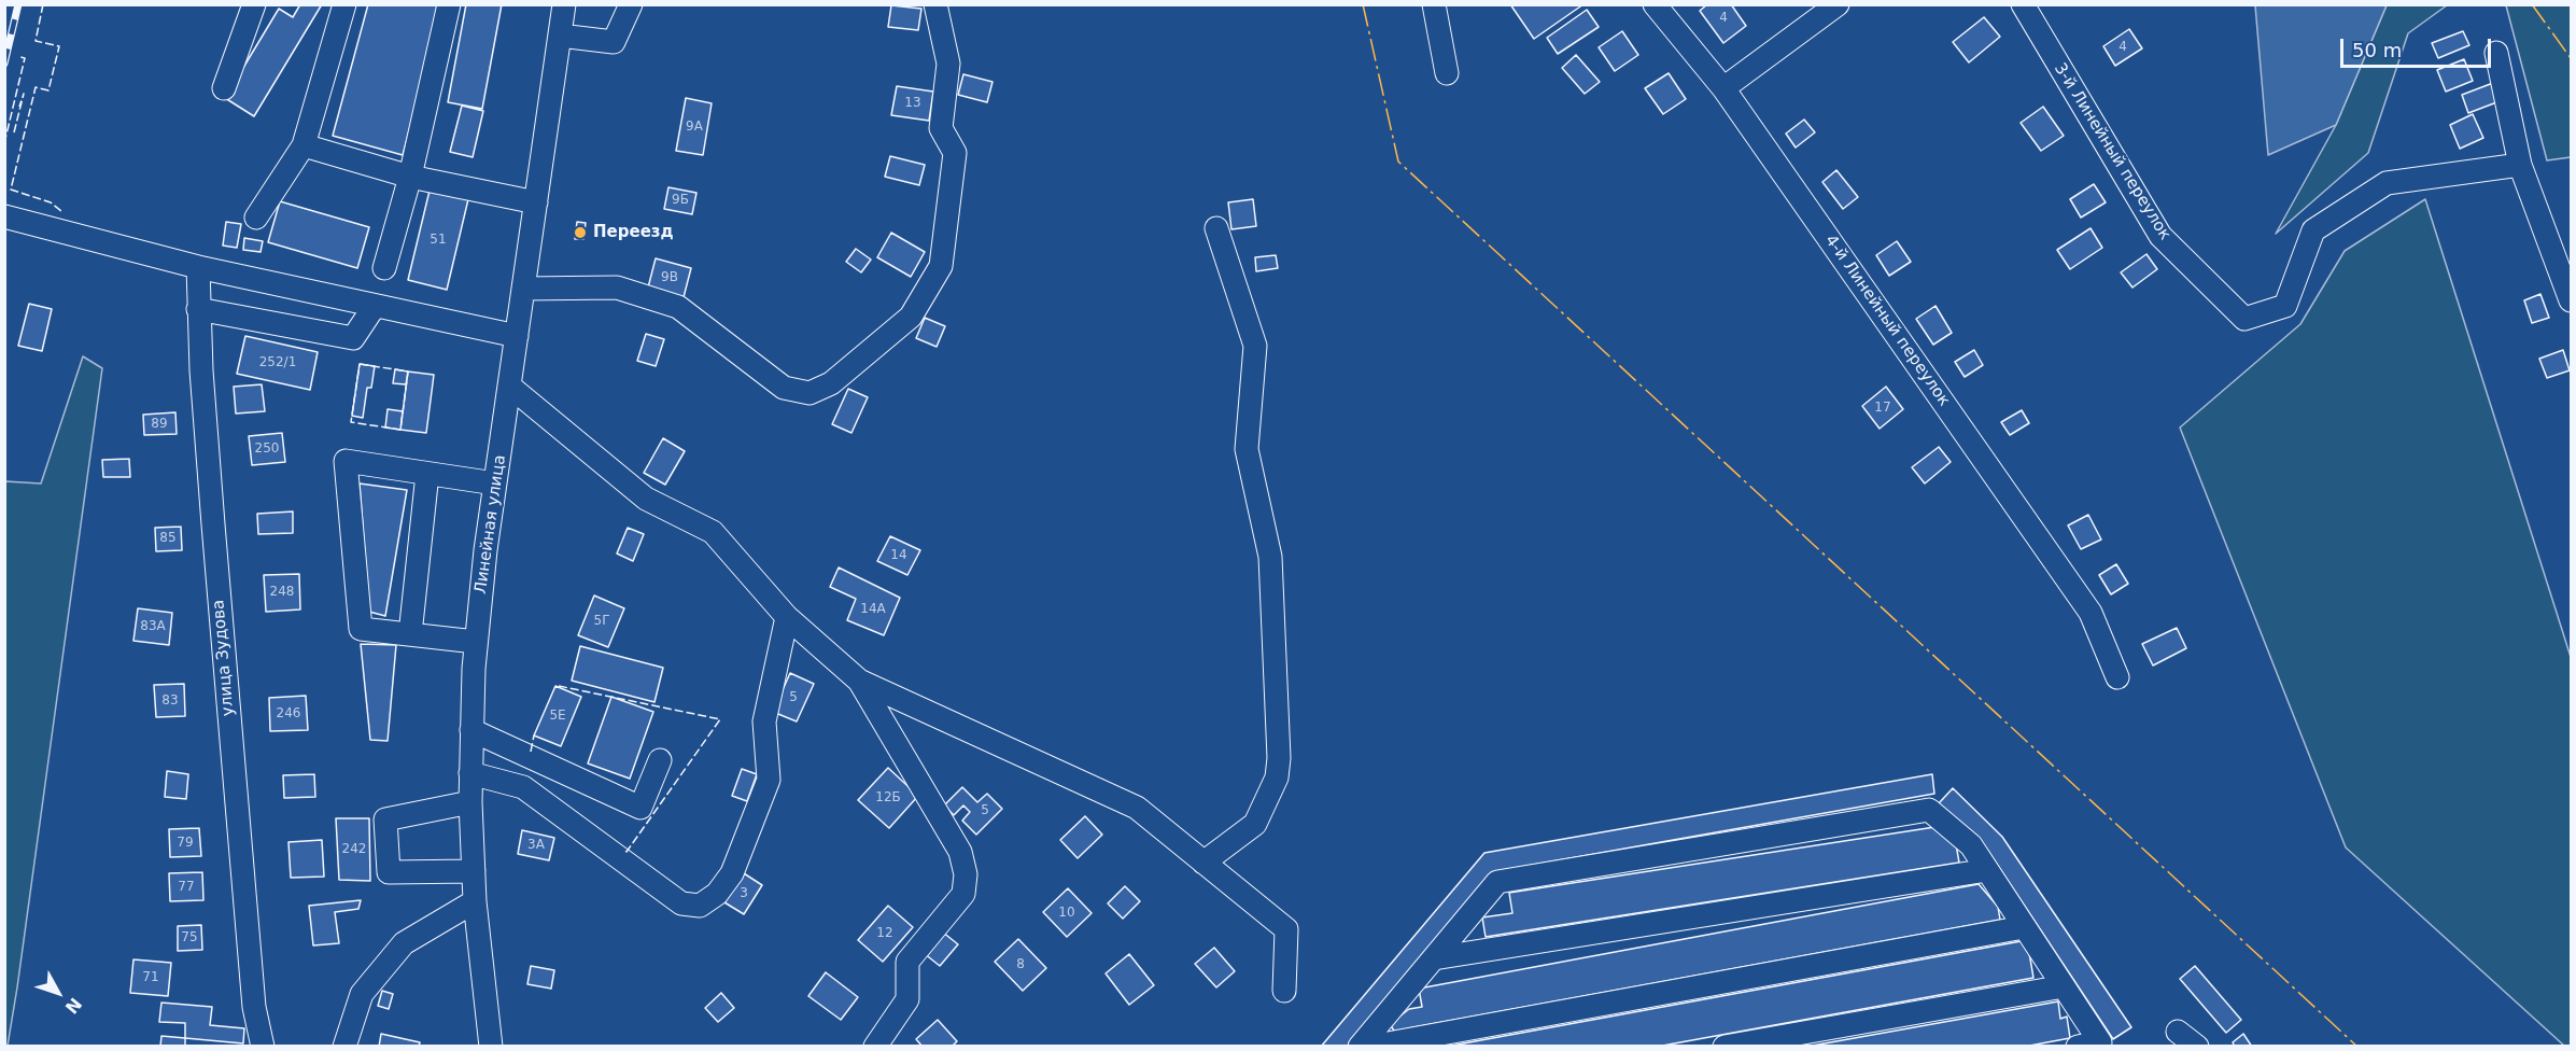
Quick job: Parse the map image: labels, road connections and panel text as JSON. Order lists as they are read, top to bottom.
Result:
{
  "streets": {
    "street": [
      "3-й Линейный переулок",
      "4-й Линейный переулок",
      "Линейная улица",
      "улица Зудова"
    ]
  },
  "places": ["Переезд"],
  "house_numbers": [
    "4",
    "4",
    "13",
    "9А",
    "9Б",
    "51",
    "9В",
    "252/1",
    "17",
    "89",
    "250",
    "85",
    "14",
    "248",
    "14А",
    "5Г",
    "83А",
    "5",
    "83",
    "246",
    "5Е",
    "12Б",
    "5",
    "79",
    "3А",
    "242",
    "77",
    "3",
    "10",
    "12",
    "75",
    "8",
    "71"
  ],
  "scale_bar": "50 m",
  "north": "bottom right"
}
